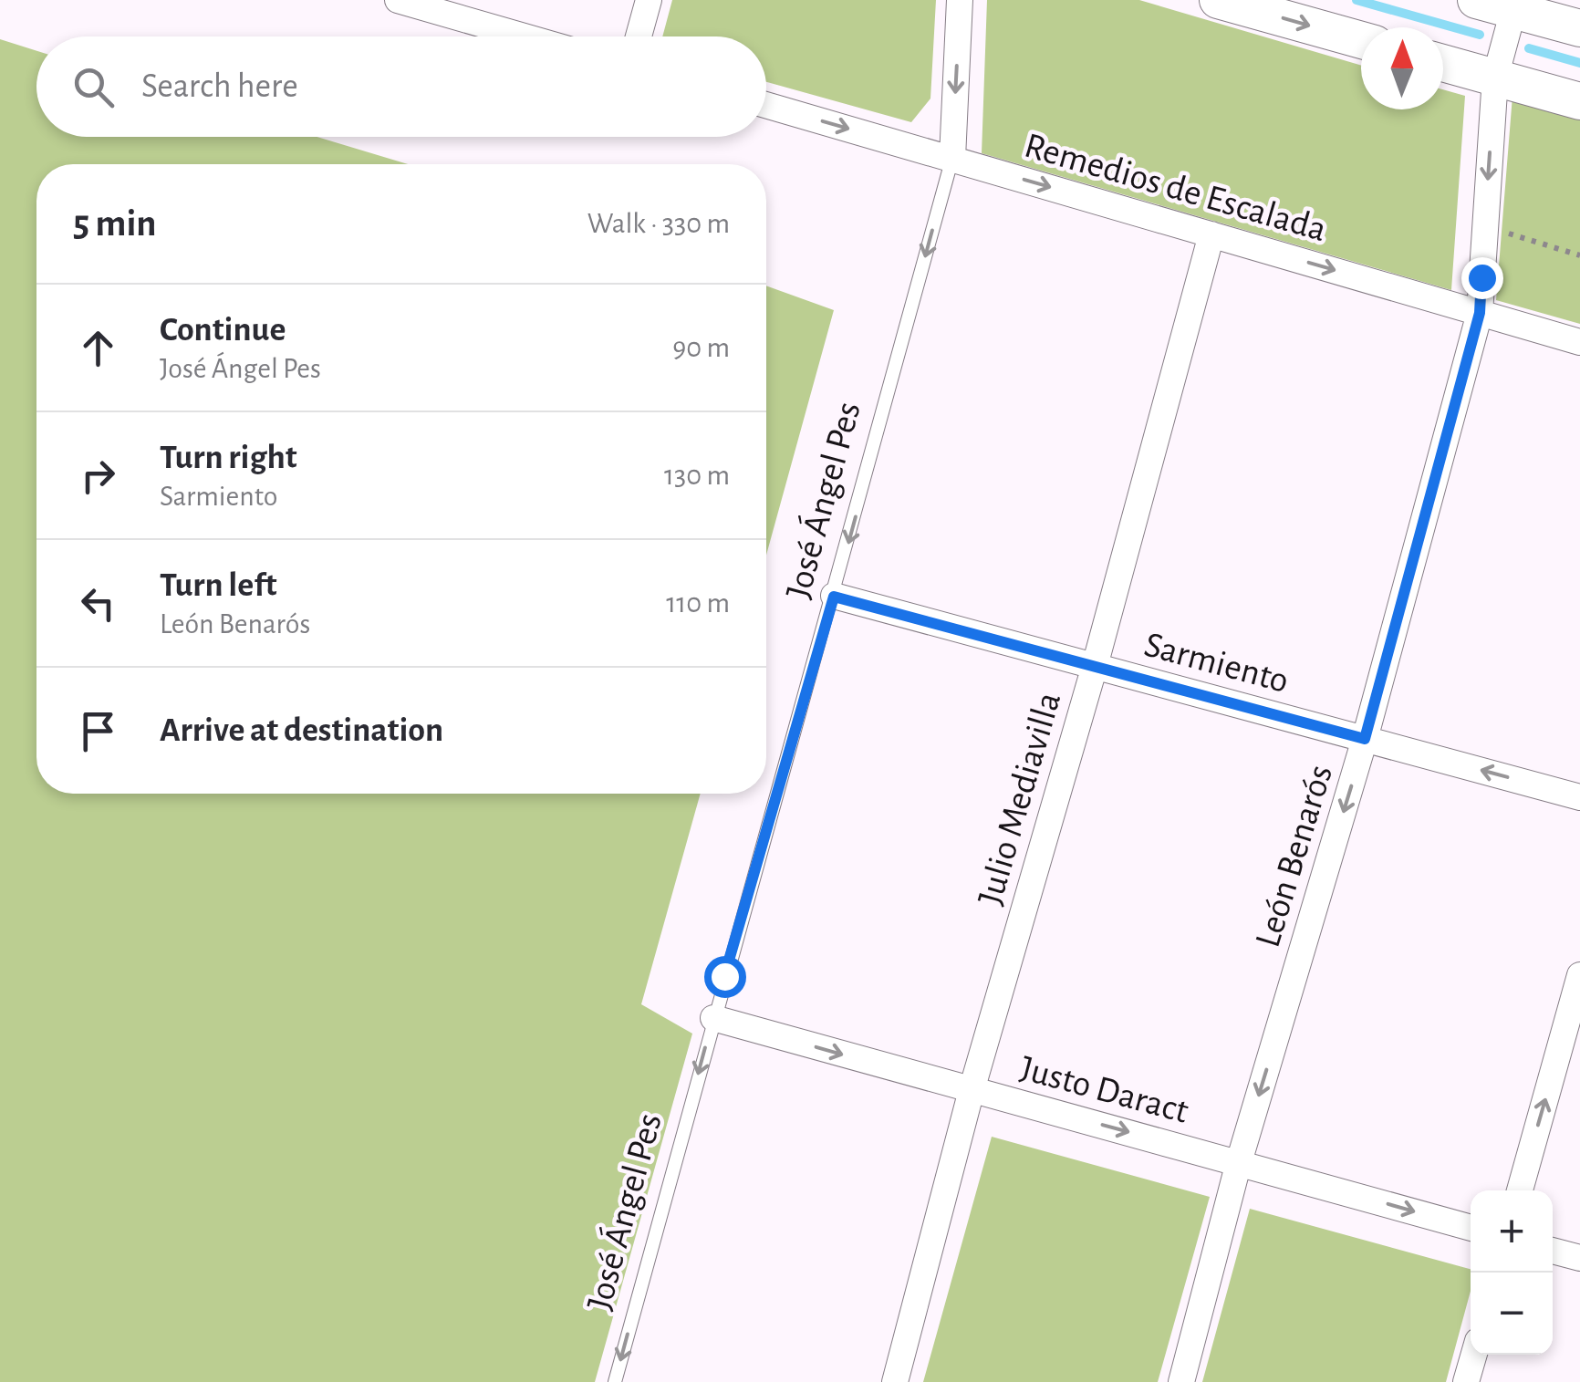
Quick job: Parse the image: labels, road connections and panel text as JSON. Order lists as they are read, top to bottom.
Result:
{
  "streets": {
    "street": [
      "Remedios de Escalada",
      "José Ángel Pes",
      "Sarmiento",
      "Julio Mediavilla",
      "León Benarós",
      "Justo Daract"
    ]
  },
  "crossings": [
    ["Remedios de Escalada", "José Ángel Pes"],
    ["Remedios de Escalada", "Julio Mediavilla"],
    ["Remedios de Escalada", "León Benarós"],
    ["José Ángel Pes", "Sarmiento"],
    ["José Ángel Pes", "Justo Daract"],
    ["Sarmiento", "Julio Mediavilla"],
    ["Sarmiento", "León Benarós"],
    ["Julio Mediavilla", "Justo Daract"],
    ["León Benarós", "Justo Daract"]
  ],
  "one_way": [
    "Remedios de Escalada",
    "José Ángel Pes",
    "León Benarós",
    "Justo Daract"
  ],
  "north": "top",
  "page": {
    "search": "Search here",
    "heading": ["5 min", "Walk · 330 m"],
    "list": [
      ["Continue", "José Ángel Pes", "90 m"],
      ["Turn right", "Sarmiento", "130 m"],
      ["Turn left", "León Benarós", "110 m"],
      "Arrive at destination"
    ],
    "map_buttons": ["+", "−"]
  }
}
